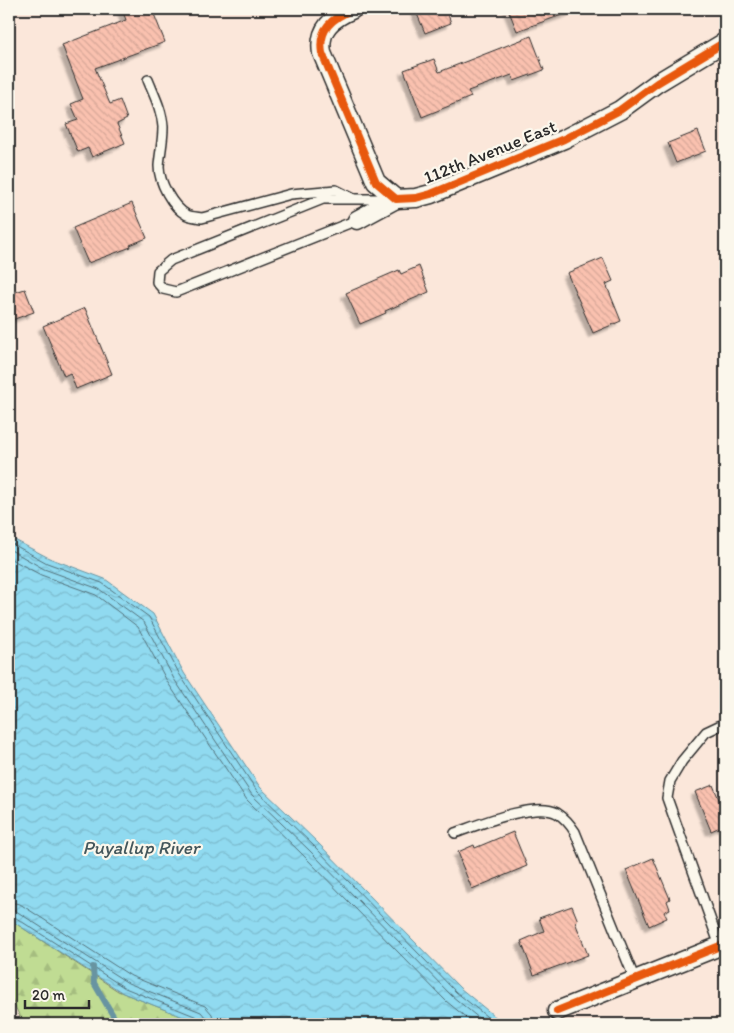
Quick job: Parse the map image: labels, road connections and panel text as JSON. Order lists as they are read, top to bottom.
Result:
{
  "streets": {
    "street": ["112th Avenue East"]
  },
  "water": ["Puyallup River"],
  "scale_bar": "20 m"
}
